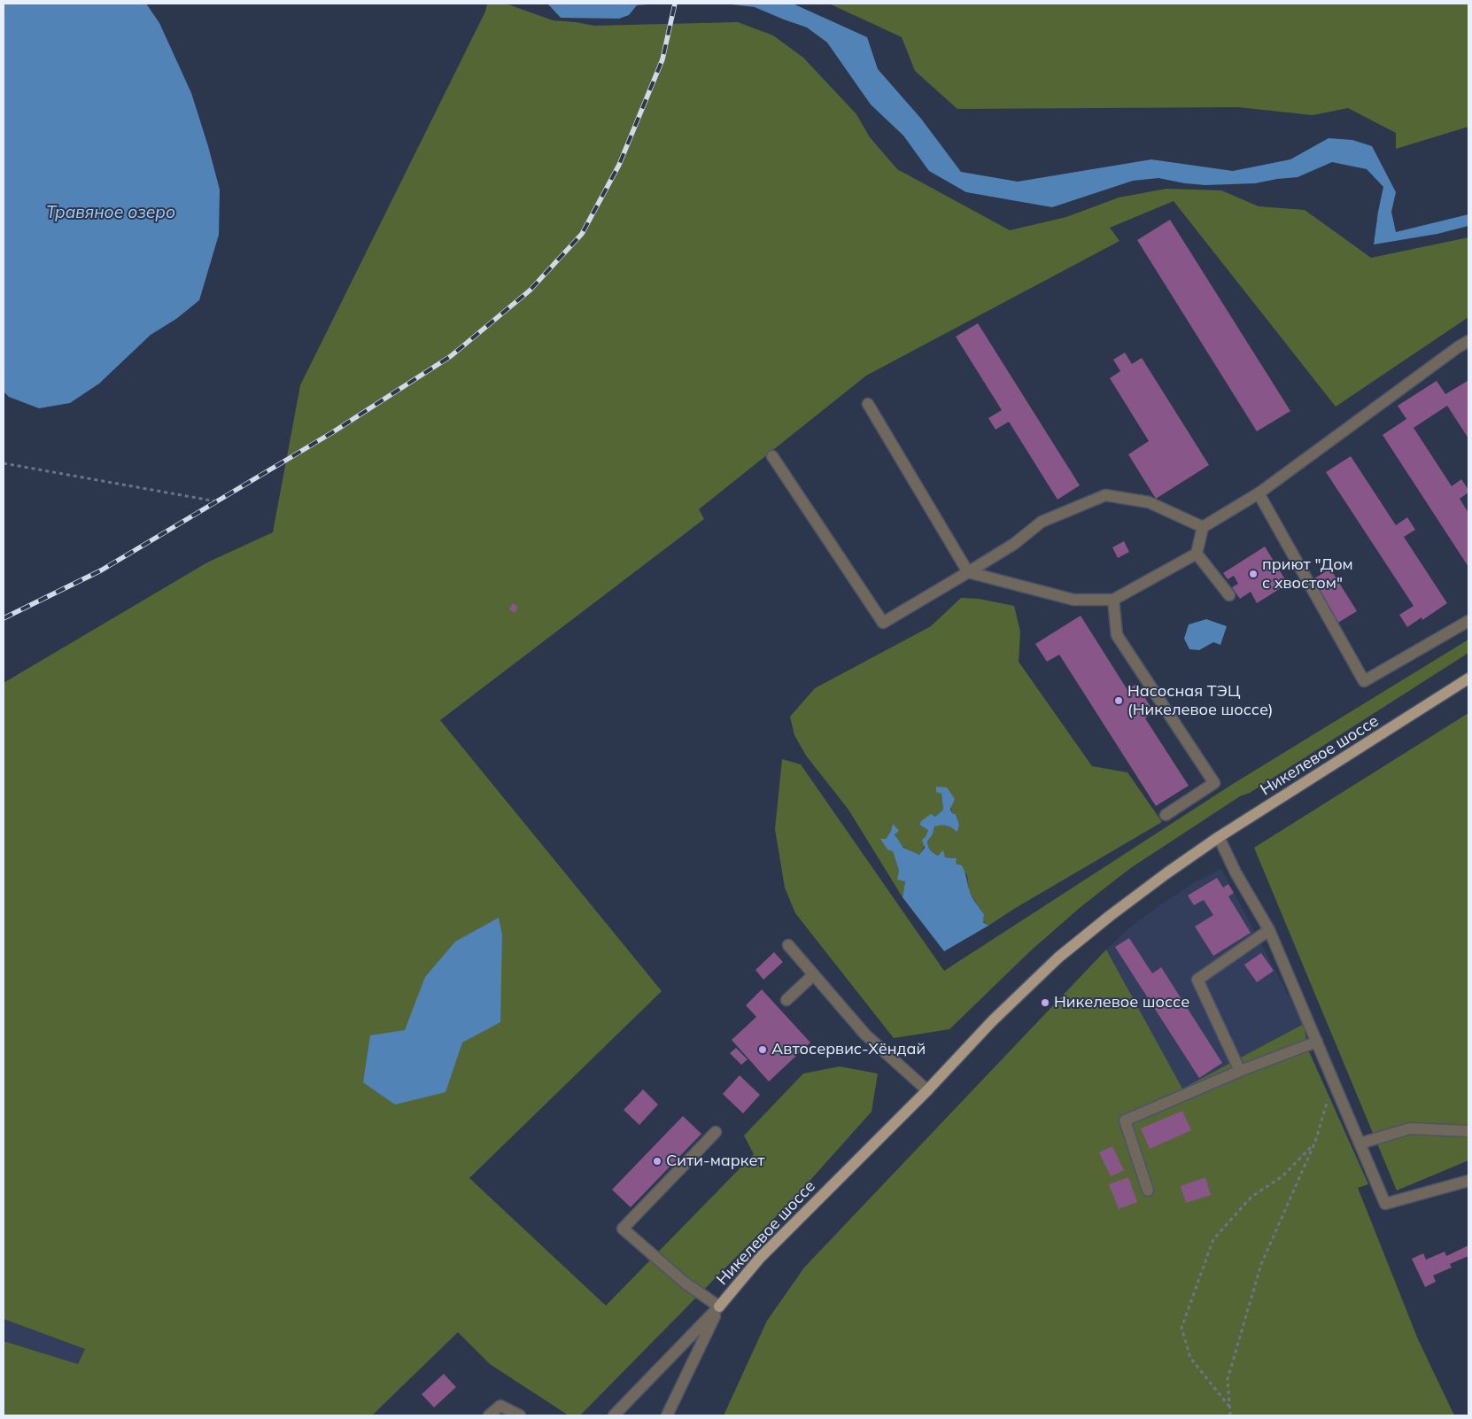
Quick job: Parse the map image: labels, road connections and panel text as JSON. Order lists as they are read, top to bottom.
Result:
{
  "streets": {
    "main road": ["Никелевое шоссе"]
  },
  "water": ["Травяное озеро"],
  "places": [
    "приют \"Дом с хвостом\"",
    "Насосная ТЭЦ (Никелевое шоссе)",
    "Никелевое шоссе",
    "Автосервис-Хёндай",
    "Сити-маркет"
  ]
}
